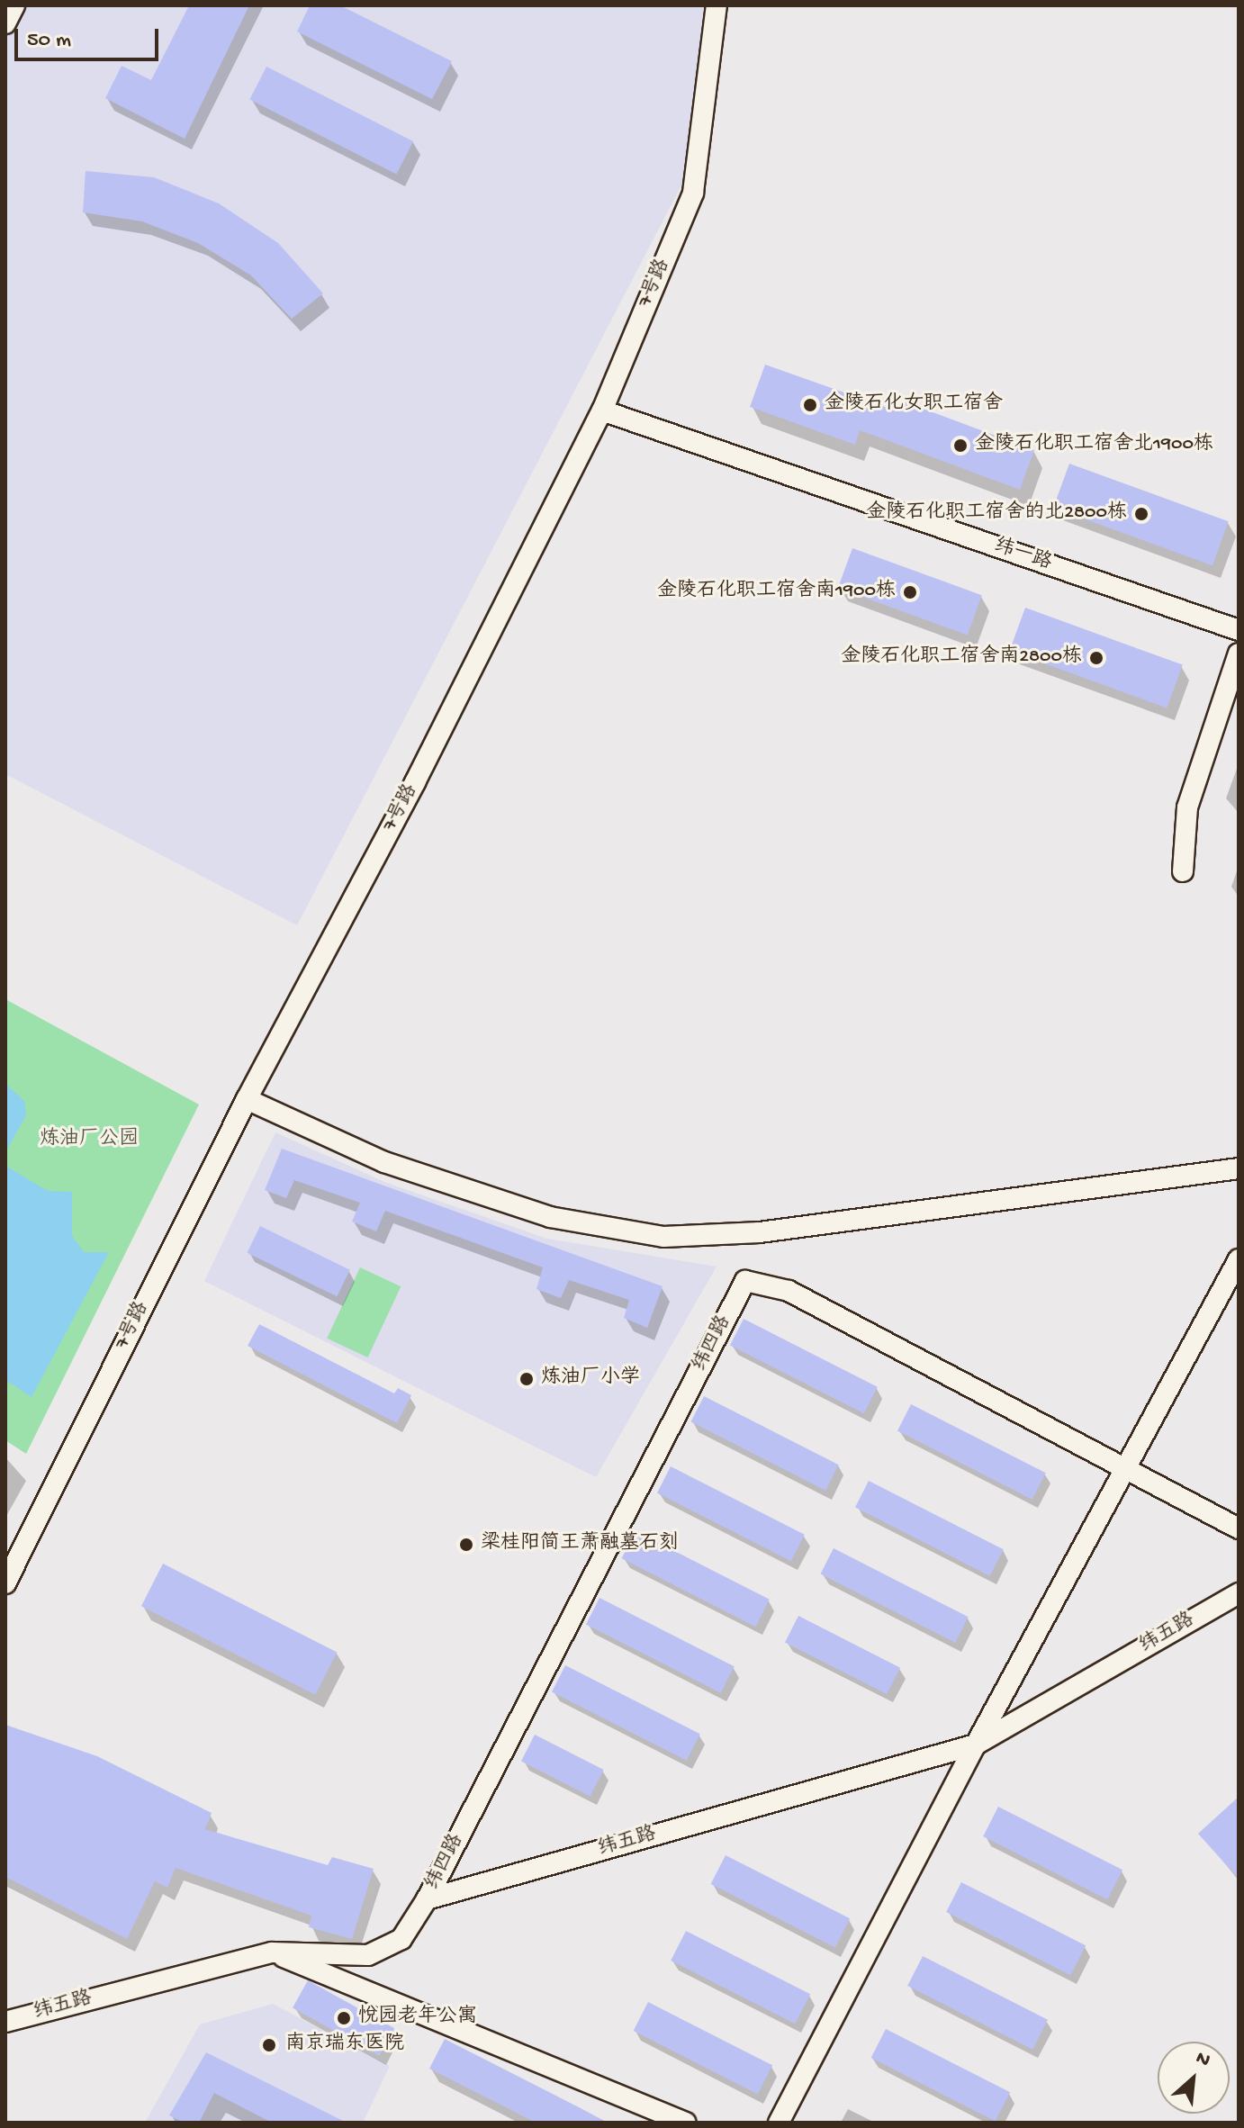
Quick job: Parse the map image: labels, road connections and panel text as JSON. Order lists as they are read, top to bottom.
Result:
{
  "streets": {
    "street": [
      "7号路",
      "纬一路",
      "纬四路",
      "纬五路"
    ]
  },
  "crossings": [
    ["7号路", "纬一路"],
    ["纬四路", "纬五路"]
  ],
  "parks": ["炼油厂公园"],
  "places": [
    "金陵石化女职工宿舍",
    "金陵石化职工宿舍北1900栋",
    "金陵石化职工宿舍的北2800栋",
    "金陵石化职工宿舍南1900栋",
    "金陵石化职工宿舍南2800栋",
    "炼油厂小学",
    "梁桂阳简王萧融墓石刻",
    "悦园老年公寓",
    "南京瑞东医院"
  ],
  "scale_bar": "50 m",
  "north": "top right"
}
